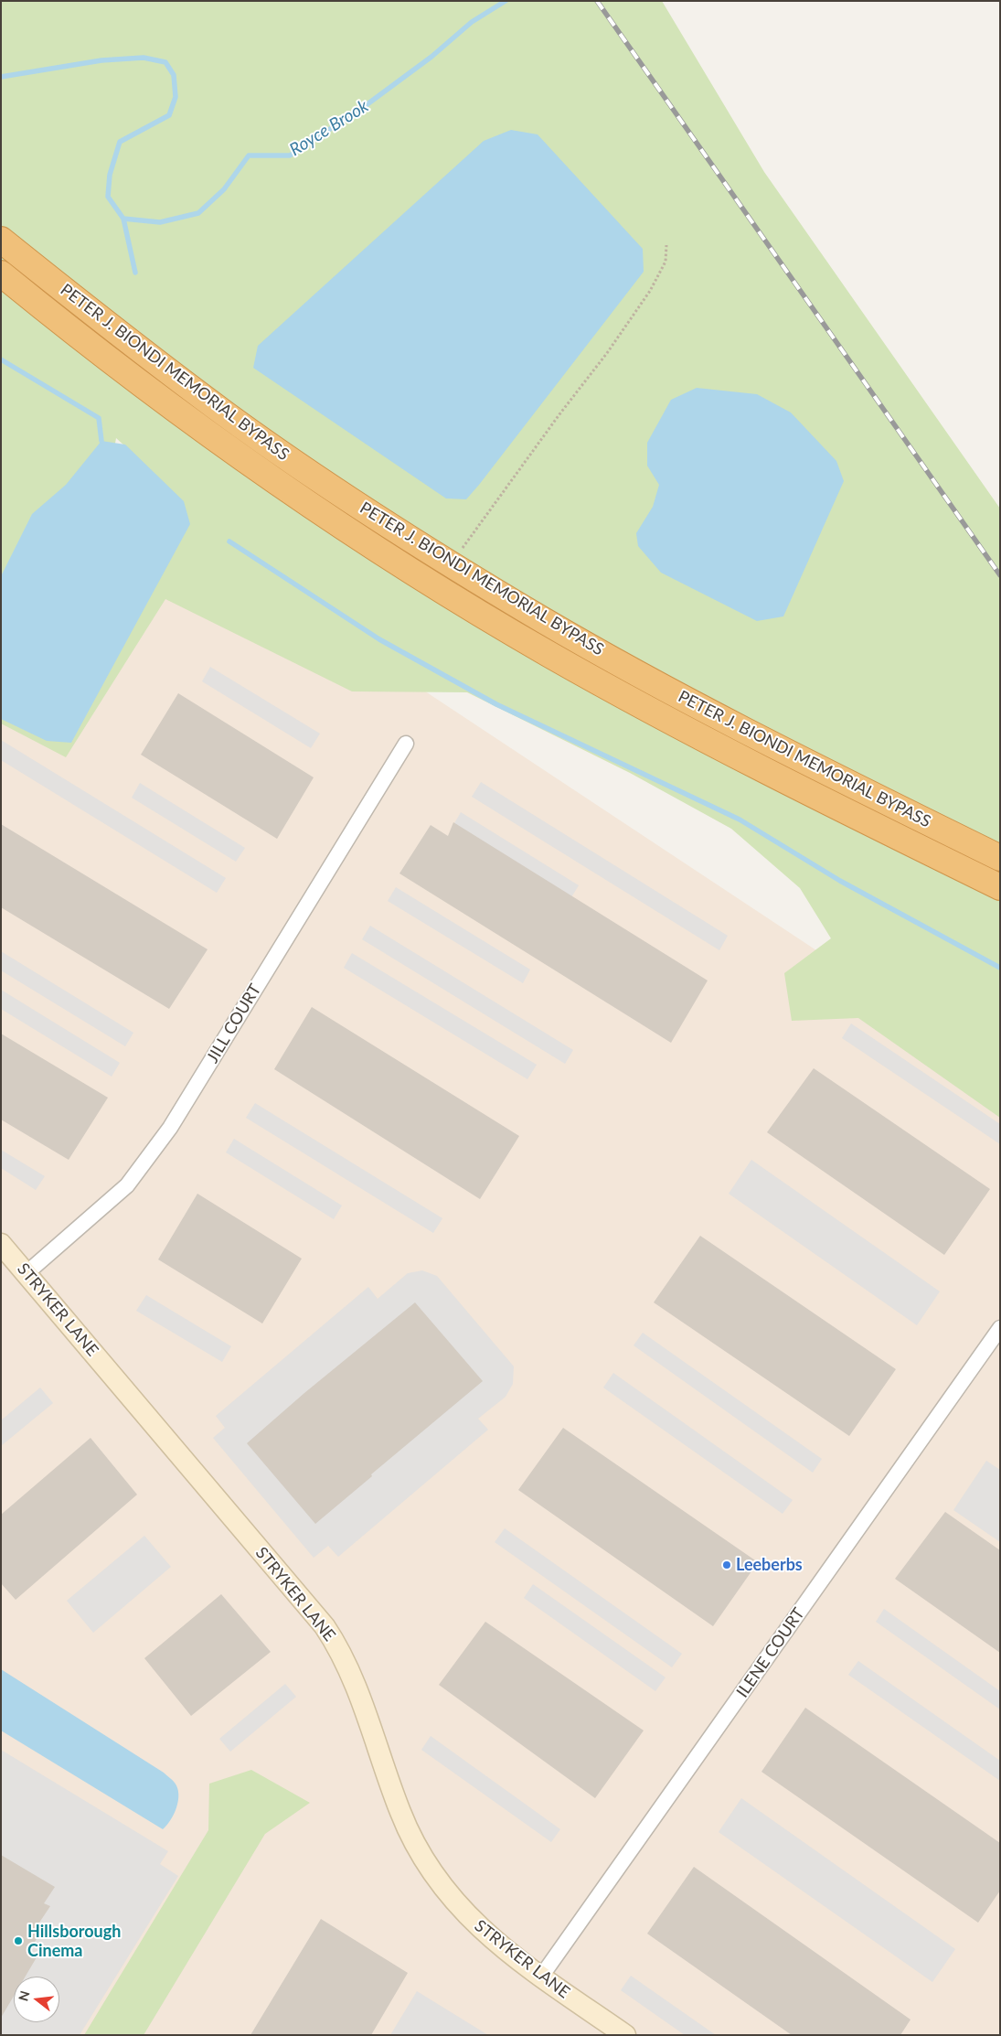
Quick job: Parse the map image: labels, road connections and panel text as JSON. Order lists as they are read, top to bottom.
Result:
{
  "streets": {
    "highway": ["PETER J. BIONDI MEMORIAL BYPASS"],
    "street": ["JILL COURT", "STRYKER LANE", "ILENE COURT"]
  },
  "crossings": [
    ["JILL COURT", "STRYKER LANE"],
    ["STRYKER LANE", "ILENE COURT"]
  ],
  "water": ["Royce Brook"],
  "places": ["Leeberbs", "Hillsborough Cinema"],
  "north": "left"
}
